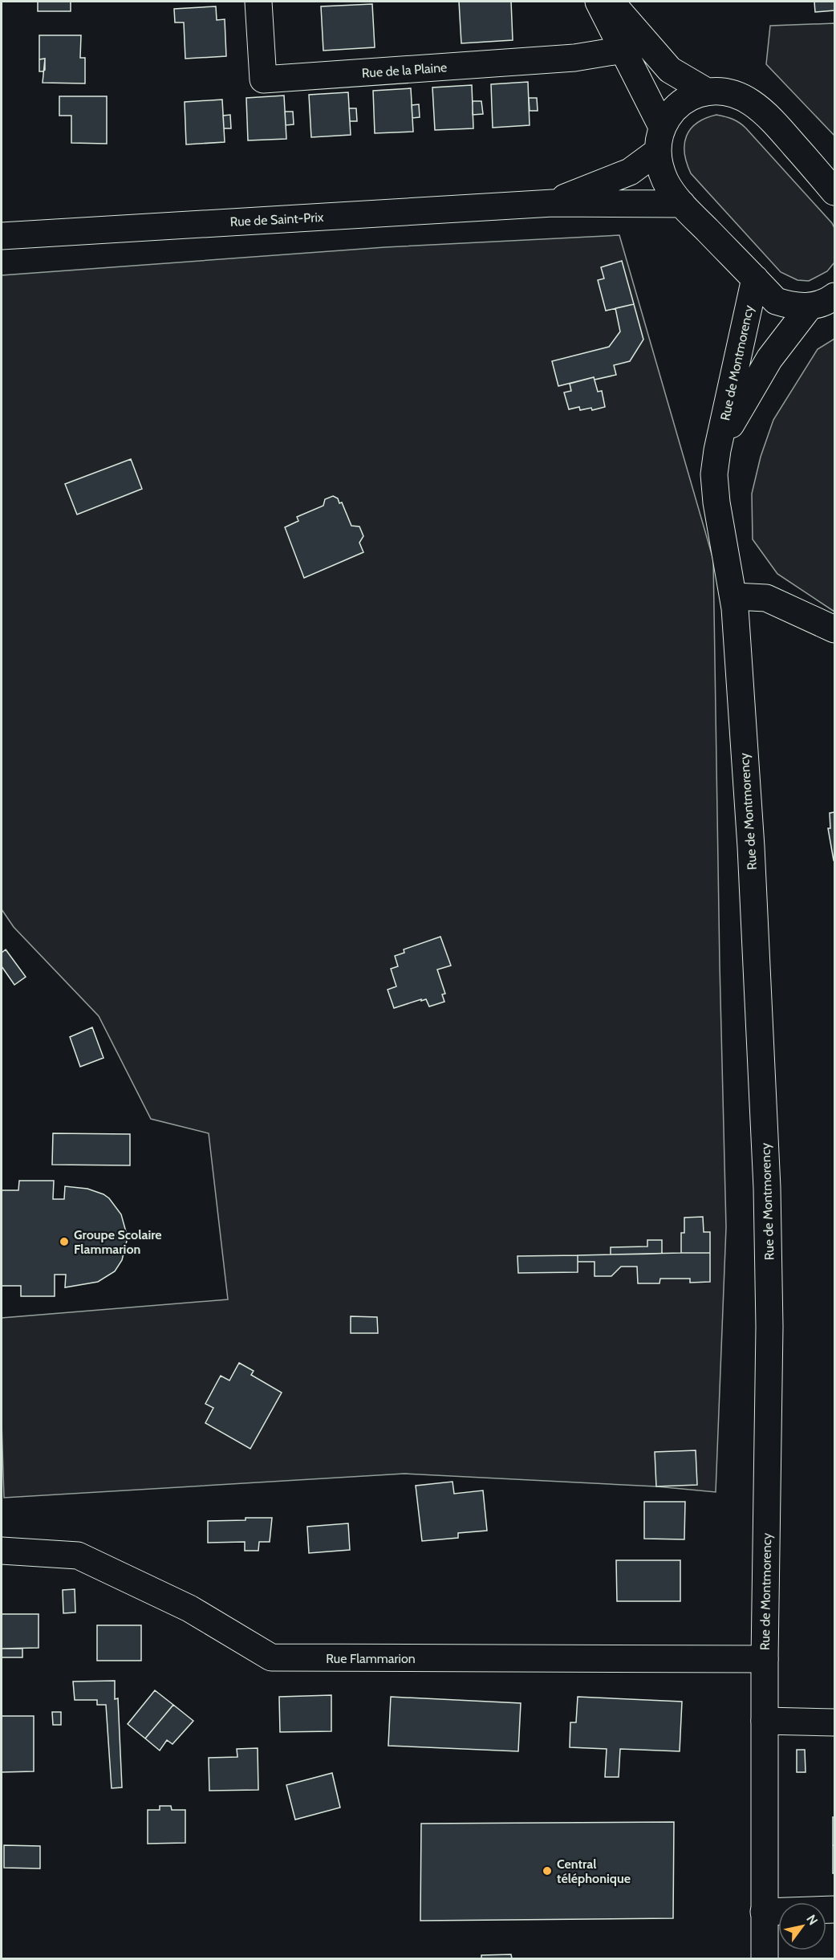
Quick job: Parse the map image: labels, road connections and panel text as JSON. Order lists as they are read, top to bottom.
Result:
{
  "streets": {
    "street": [
      "Rue de la Plaine",
      "Rue de Saint-Prix",
      "Rue de Montmorency",
      "Rue Flammarion"
    ]
  },
  "crossings": [
    ["Rue de Montmorency", "Rue Flammarion"]
  ],
  "places": ["Groupe Scolaire Flammarion", "Central téléphonique"],
  "north": "top right"
}
